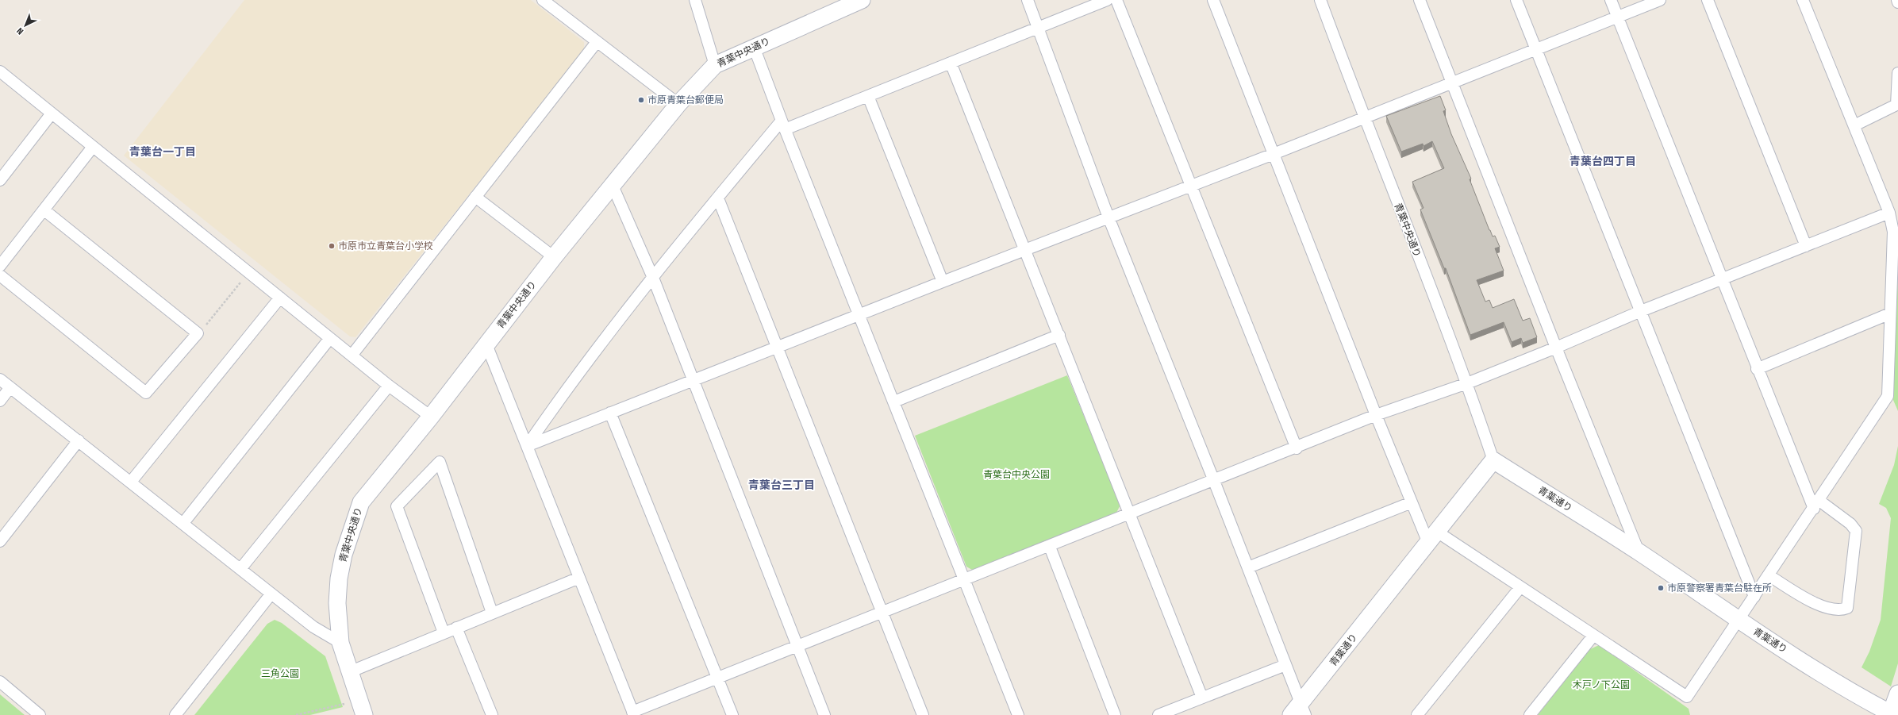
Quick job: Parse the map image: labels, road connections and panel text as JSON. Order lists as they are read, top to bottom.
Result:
{
  "streets": {
    "street": ["青葉中央通り", "青葉通り"]
  },
  "crossings": [
    ["青葉中央通り", "青葉通り"]
  ],
  "districts": ["青葉台一丁目", "青葉台四丁目", "青葉台三丁目"],
  "parks": ["青葉台中央公園", "三角公園", "木戸ノ下公園"],
  "places": ["市原青葉台郵便局", "市原市立青葉台小学校", "市原警察署青葉台駐在所"],
  "north": "bottom left"
}
